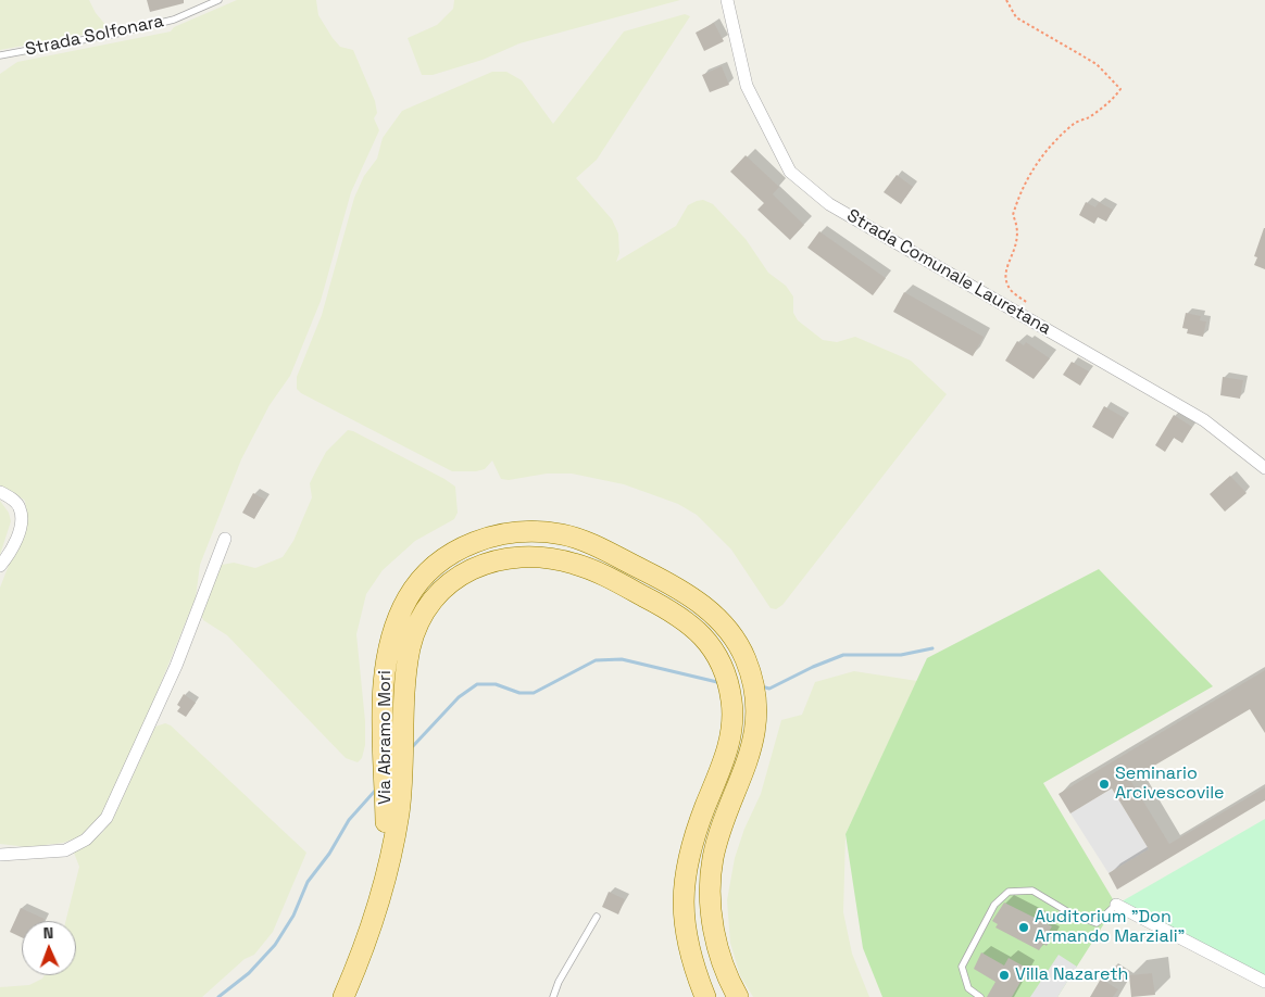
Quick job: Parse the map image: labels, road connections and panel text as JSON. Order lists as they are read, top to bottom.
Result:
{
  "streets": {
    "main road": ["Via Abramo Mori"],
    "street": ["Strada Comunale Lauretana"],
    "lane": ["Strada Solfonara"]
  },
  "places": ["Seminario Arcivescovile", "Auditorium \"Don Armando Marziali\"", "Villa Nazareth"],
  "north": "top"
}
